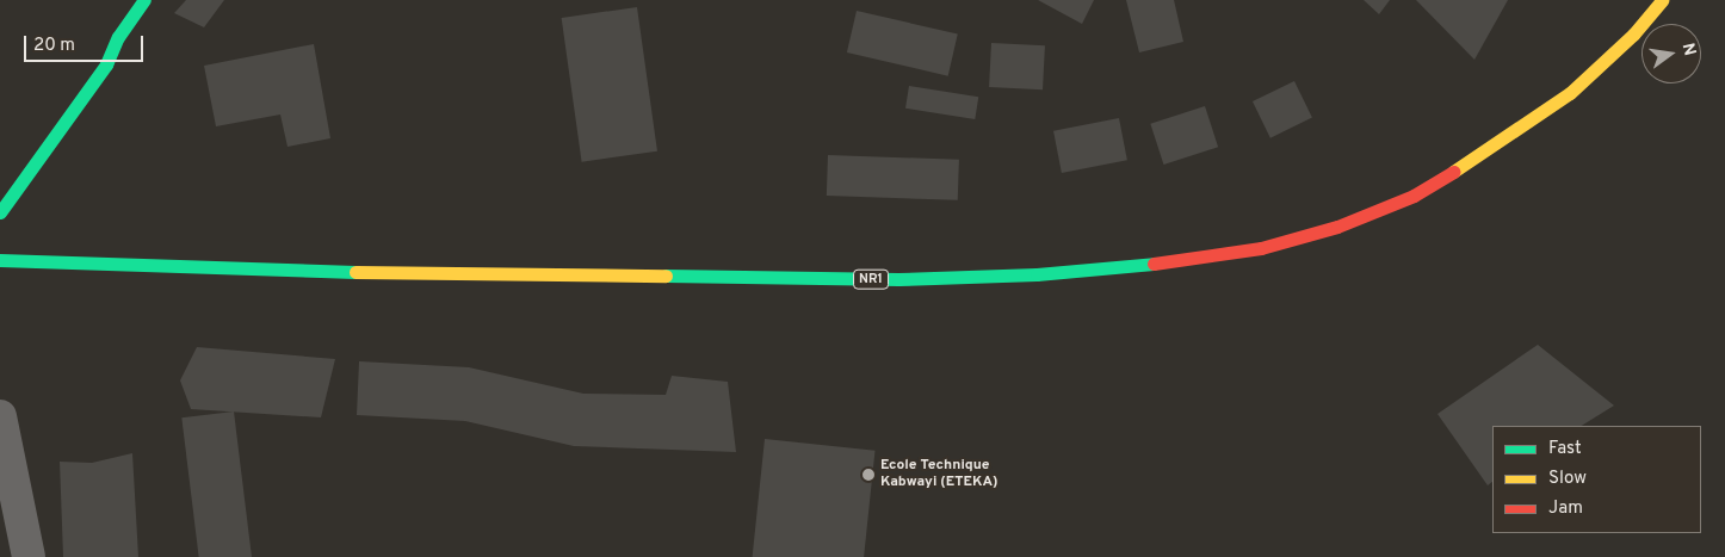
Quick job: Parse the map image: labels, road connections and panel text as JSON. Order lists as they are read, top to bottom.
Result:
{
  "streets": {
    "main road": ["NR1"]
  },
  "places": ["Ecole Technique Kabwayi (ETEKA)"],
  "legend": ["Fast", "Slow", "Jam"],
  "scale_bar": "20 m",
  "north": "right"
}
